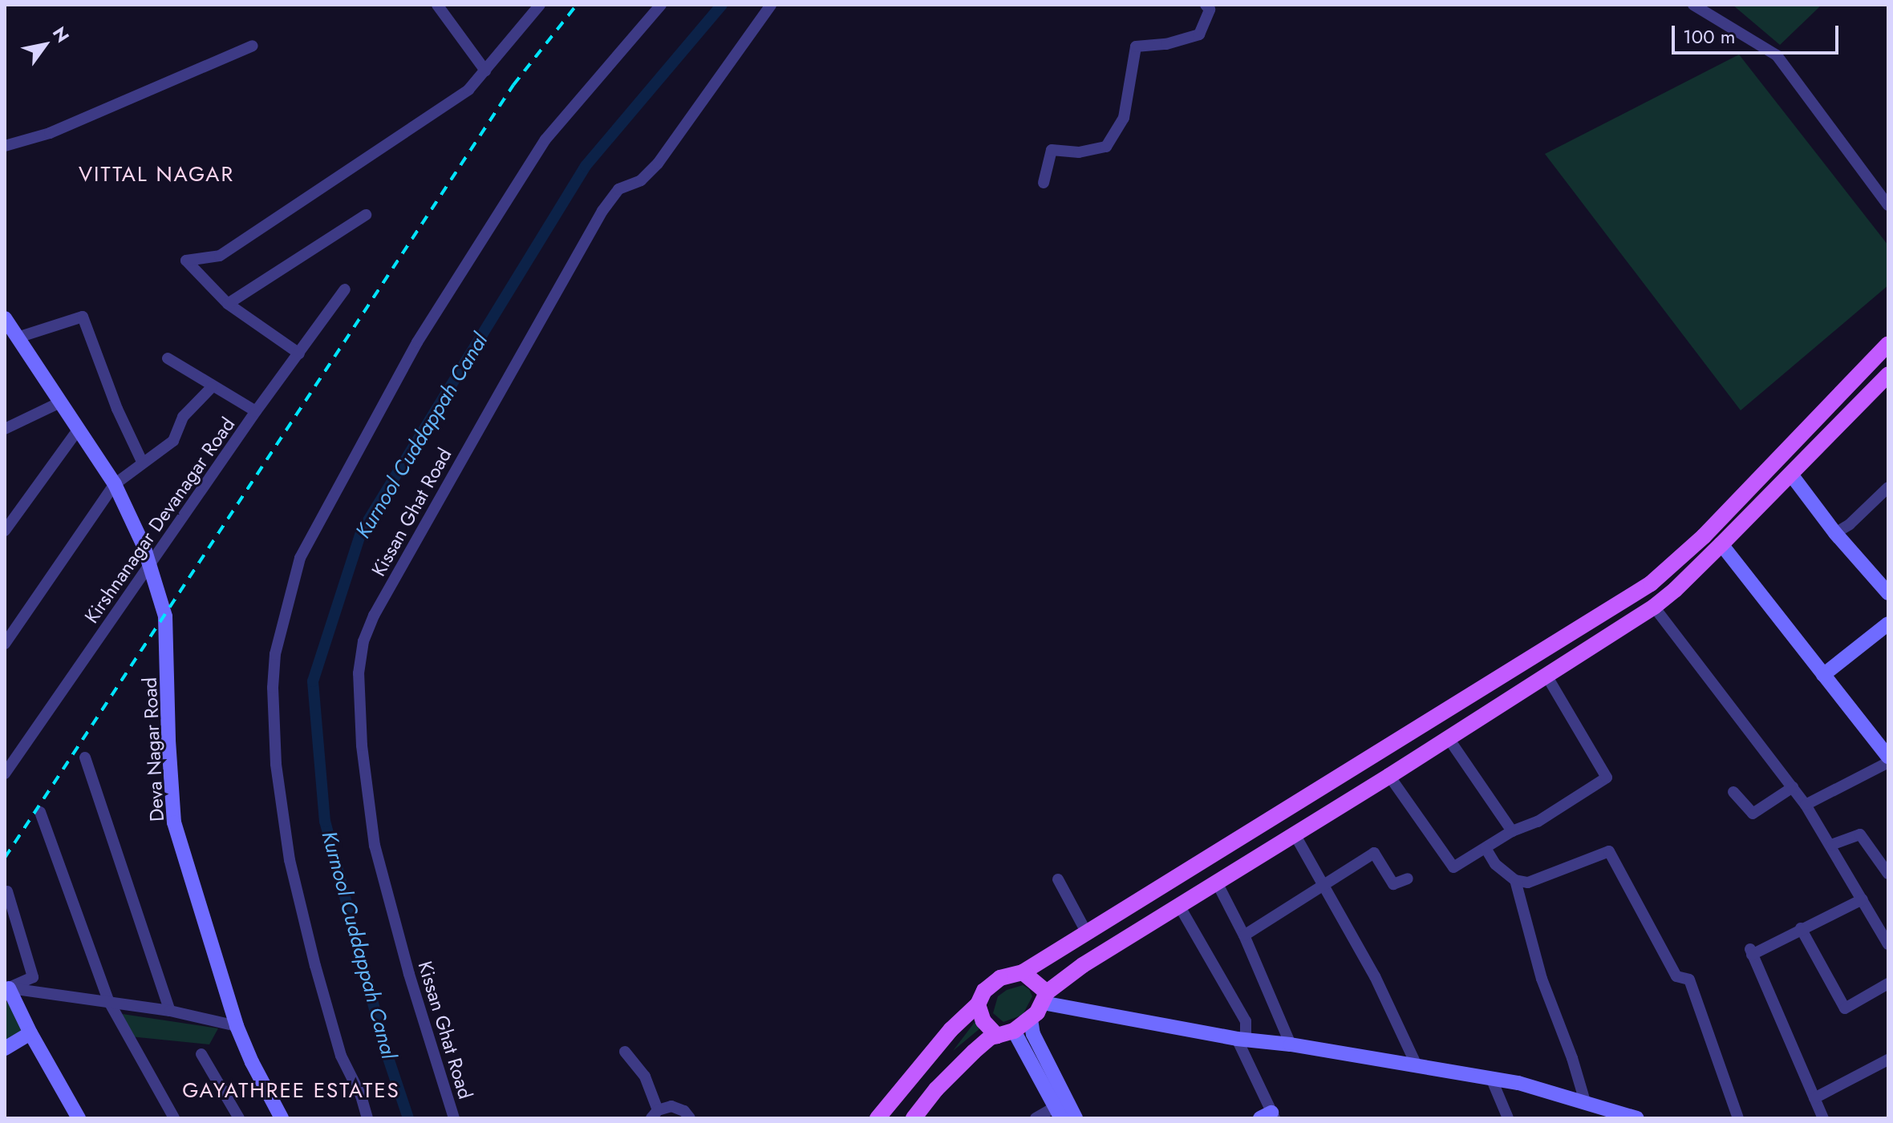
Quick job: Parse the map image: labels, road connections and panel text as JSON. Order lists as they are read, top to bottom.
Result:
{
  "streets": {
    "street": ["Kissan Ghat Road", "Kirshnanagar Devanagar Road", "Deva Nagar Road"]
  },
  "crossings": [
    ["Kirshnanagar Devanagar Road", "Deva Nagar Road"]
  ],
  "districts": ["VITTAL NAGAR", "GAYATHREE ESTATES"],
  "water": ["Kurnool Cuddappah Canal"],
  "scale_bar": "100 m",
  "north": "top right"
}
